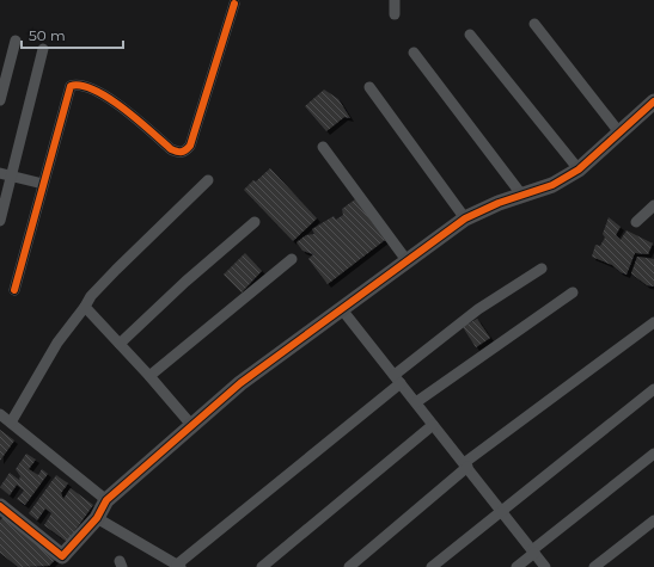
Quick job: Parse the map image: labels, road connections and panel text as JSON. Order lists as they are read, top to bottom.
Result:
{
  "scale_bar": "50 m"
}
